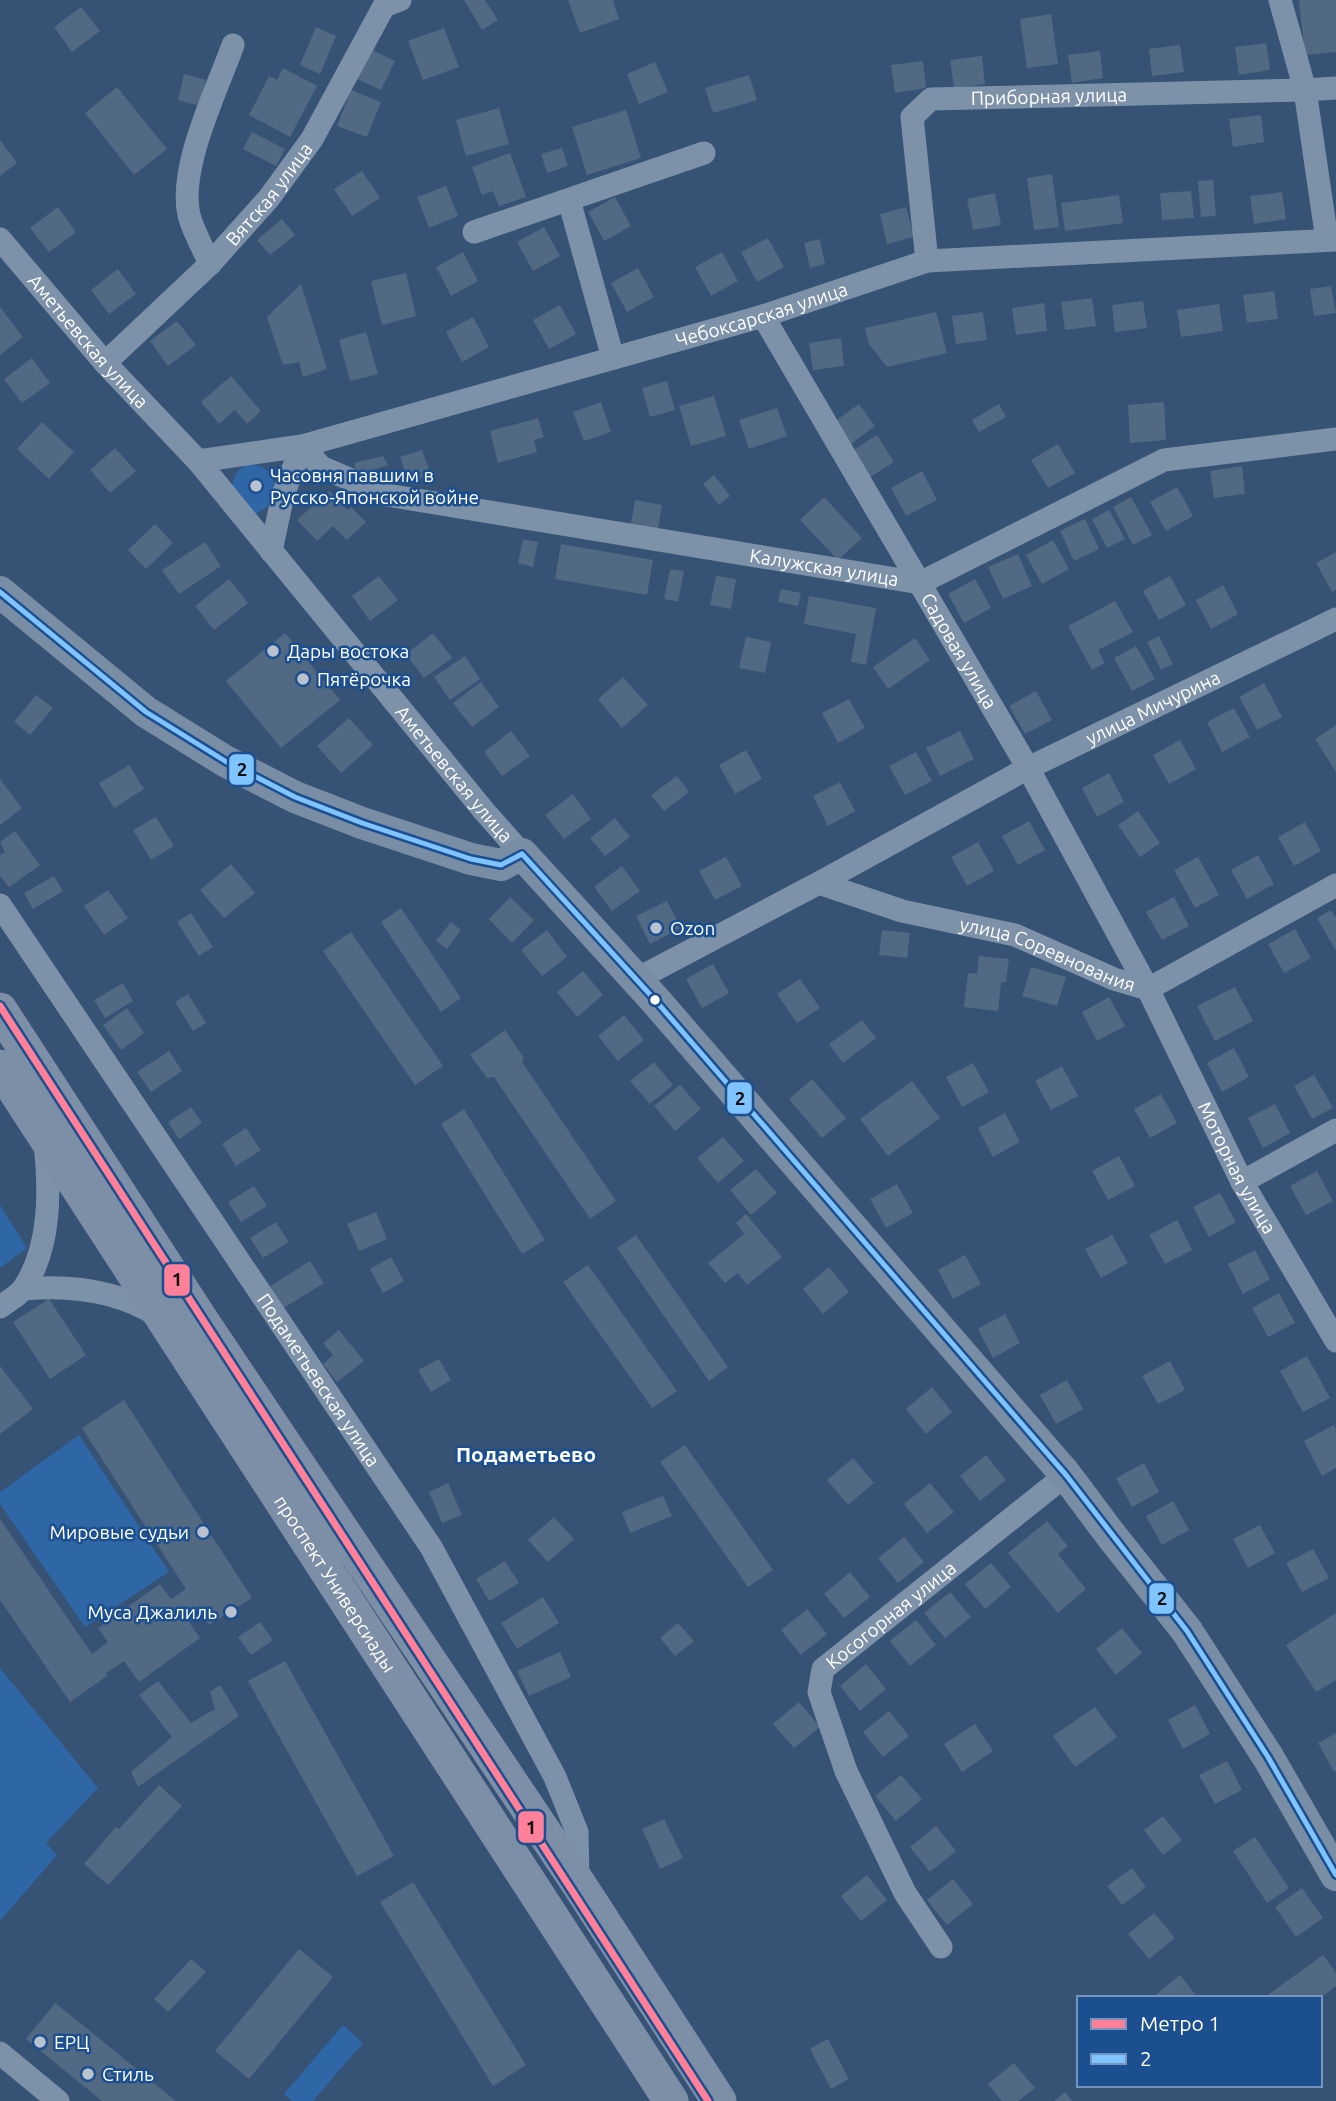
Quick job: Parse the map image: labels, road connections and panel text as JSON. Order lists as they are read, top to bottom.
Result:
{
  "streets": {
    "main road": ["проспект Универсиады"],
    "street": [
      "Приборная улица",
      "Вятская улица",
      "Чебоксарская улица",
      "Аметьевская улица",
      "Калужская улица",
      "Садовая улица",
      "улица Мичурина",
      "улица Соревнования",
      "Моторная улица",
      "Подаметьевская улица",
      "Косогорная улица"
    ]
  },
  "crossings": [
    ["Приборная улица", "Чебоксарская улица"],
    ["Вятская улица", "Аметьевская улица"],
    ["Чебоксарская улица", "Аметьевская улица"],
    ["Чебоксарская улица", "Калужская улица"],
    ["Чебоксарская улица", "Садовая улица"],
    ["Аметьевская улица", "улица Мичурина"],
    ["Аметьевская улица", "Косогорная улица"],
    ["Калужская улица", "Садовая улица"],
    ["Садовая улица", "улица Мичурина"],
    ["Садовая улица", "улица Соревнования"],
    ["Садовая улица", "Моторная улица"],
    ["улица Мичурина", "улица Соревнования"],
    ["улица Соревнования", "Моторная улица"],
    ["Подаметьевская улица", "проспект Универсиады"]
  ],
  "districts": ["Подаметьево"],
  "places": [
    "Часовня павшим в Русско-Японской войне",
    "Дары востока",
    "Пятёрочка",
    "Ozon",
    "Мировые судьи",
    "Муса Джалиль",
    "ЕРЦ",
    "Стиль"
  ],
  "lines": ["transit line 2", "metro line 1"],
  "legend": ["Метро 1", "2"]
}
